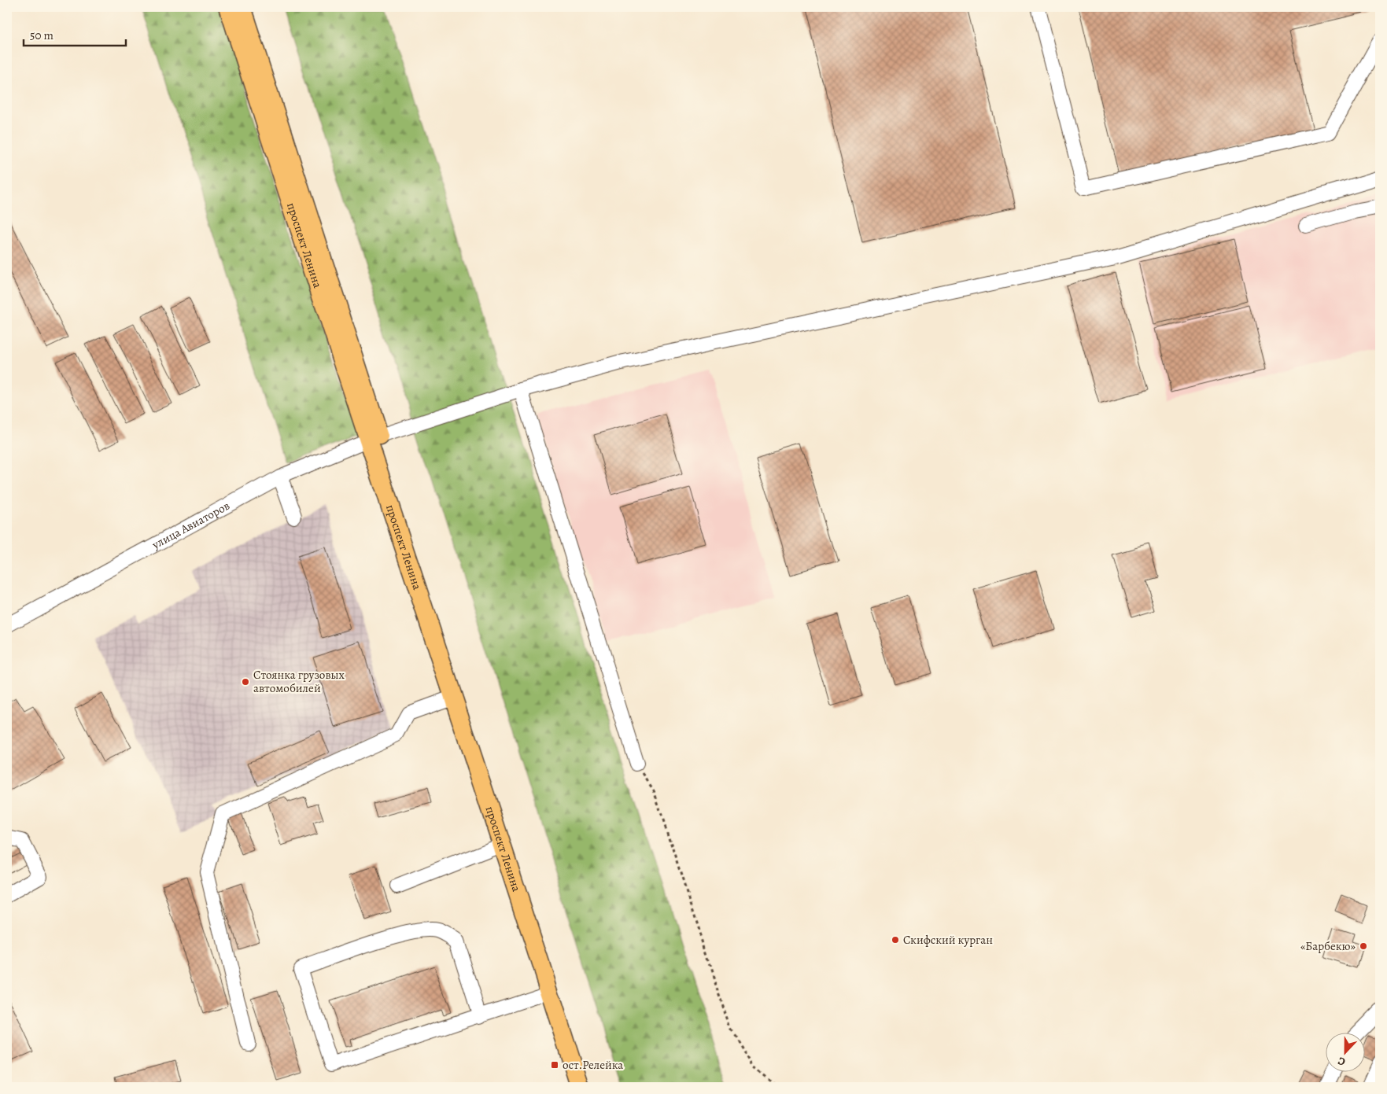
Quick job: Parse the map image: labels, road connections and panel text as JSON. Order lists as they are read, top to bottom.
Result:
{
  "streets": {
    "main road": ["проспект Ленина"],
    "street": ["улица Авиаторов"]
  },
  "crossings": [
    ["проспект Ленина", "улица Авиаторов"]
  ],
  "places": {
    "other": ["Стоянка грузовых автомобилей", "Скифский курган", "«Барбекю»"],
    "transit": ["ост.Релейка"]
  },
  "scale_bar": "50 m",
  "north": "bottom"
}
